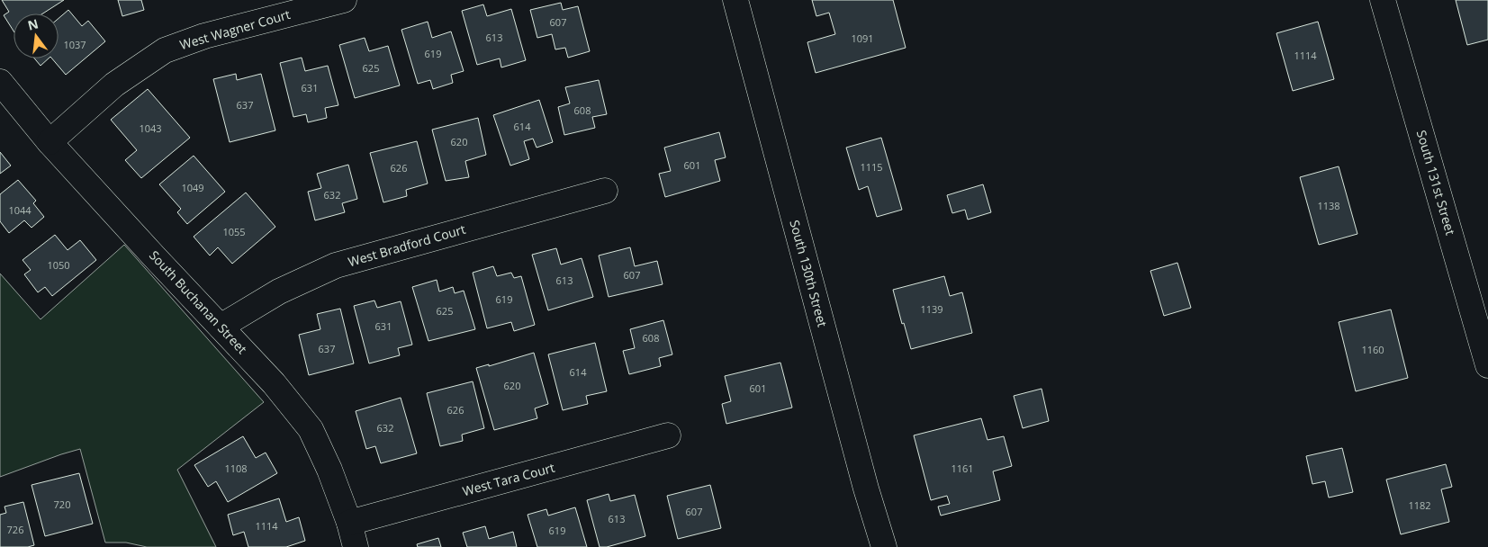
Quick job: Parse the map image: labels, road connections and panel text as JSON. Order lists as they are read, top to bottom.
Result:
{
  "streets": {
    "street": [
      "West Wagner Court",
      "South 131st Street",
      "West Bradford Court",
      "South 130th Street",
      "South Buchanan Street",
      "West Tara Court"
    ]
  },
  "crossings": [
    ["West Wagner Court", "South Buchanan Street"],
    ["West Bradford Court", "South Buchanan Street"],
    ["South Buchanan Street", "West Tara Court"]
  ],
  "house_numbers": [
    "607",
    "613",
    "1091",
    "1037",
    "619",
    "1114",
    "625",
    "631",
    "637",
    "608",
    "614",
    "1043",
    "620",
    "601",
    "1115",
    "626",
    "1049",
    "632",
    "1138",
    "1044",
    "1055",
    "1050",
    "607",
    "613",
    "619",
    "1139",
    "625",
    "631",
    "608",
    "637",
    "1160",
    "614",
    "620",
    "601",
    "626",
    "632",
    "1108",
    "1161",
    "720",
    "1182",
    "607",
    "613",
    "1114",
    "726",
    "619"
  ],
  "north": "top"
}
